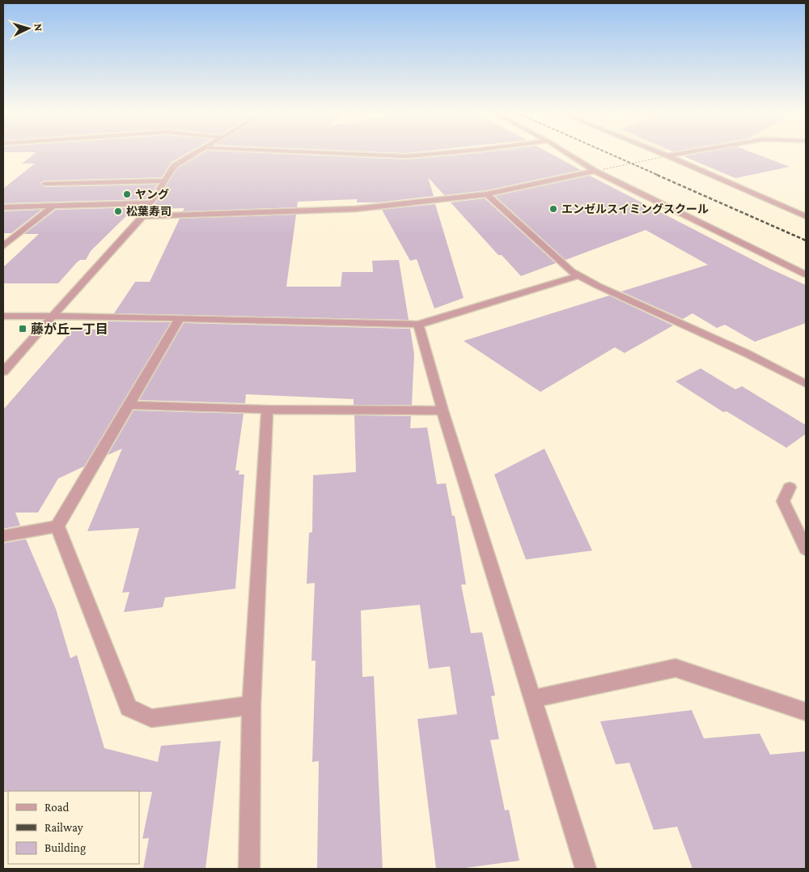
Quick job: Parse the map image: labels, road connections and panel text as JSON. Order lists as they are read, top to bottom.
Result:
{
  "places": {
    "other": ["ヤング", "エンゼルスイミングスクール", "松葉寿司"],
    "transit": ["藤が丘一丁目"]
  },
  "legend": ["Road", "Railway", "Building"],
  "north": "right"
}
